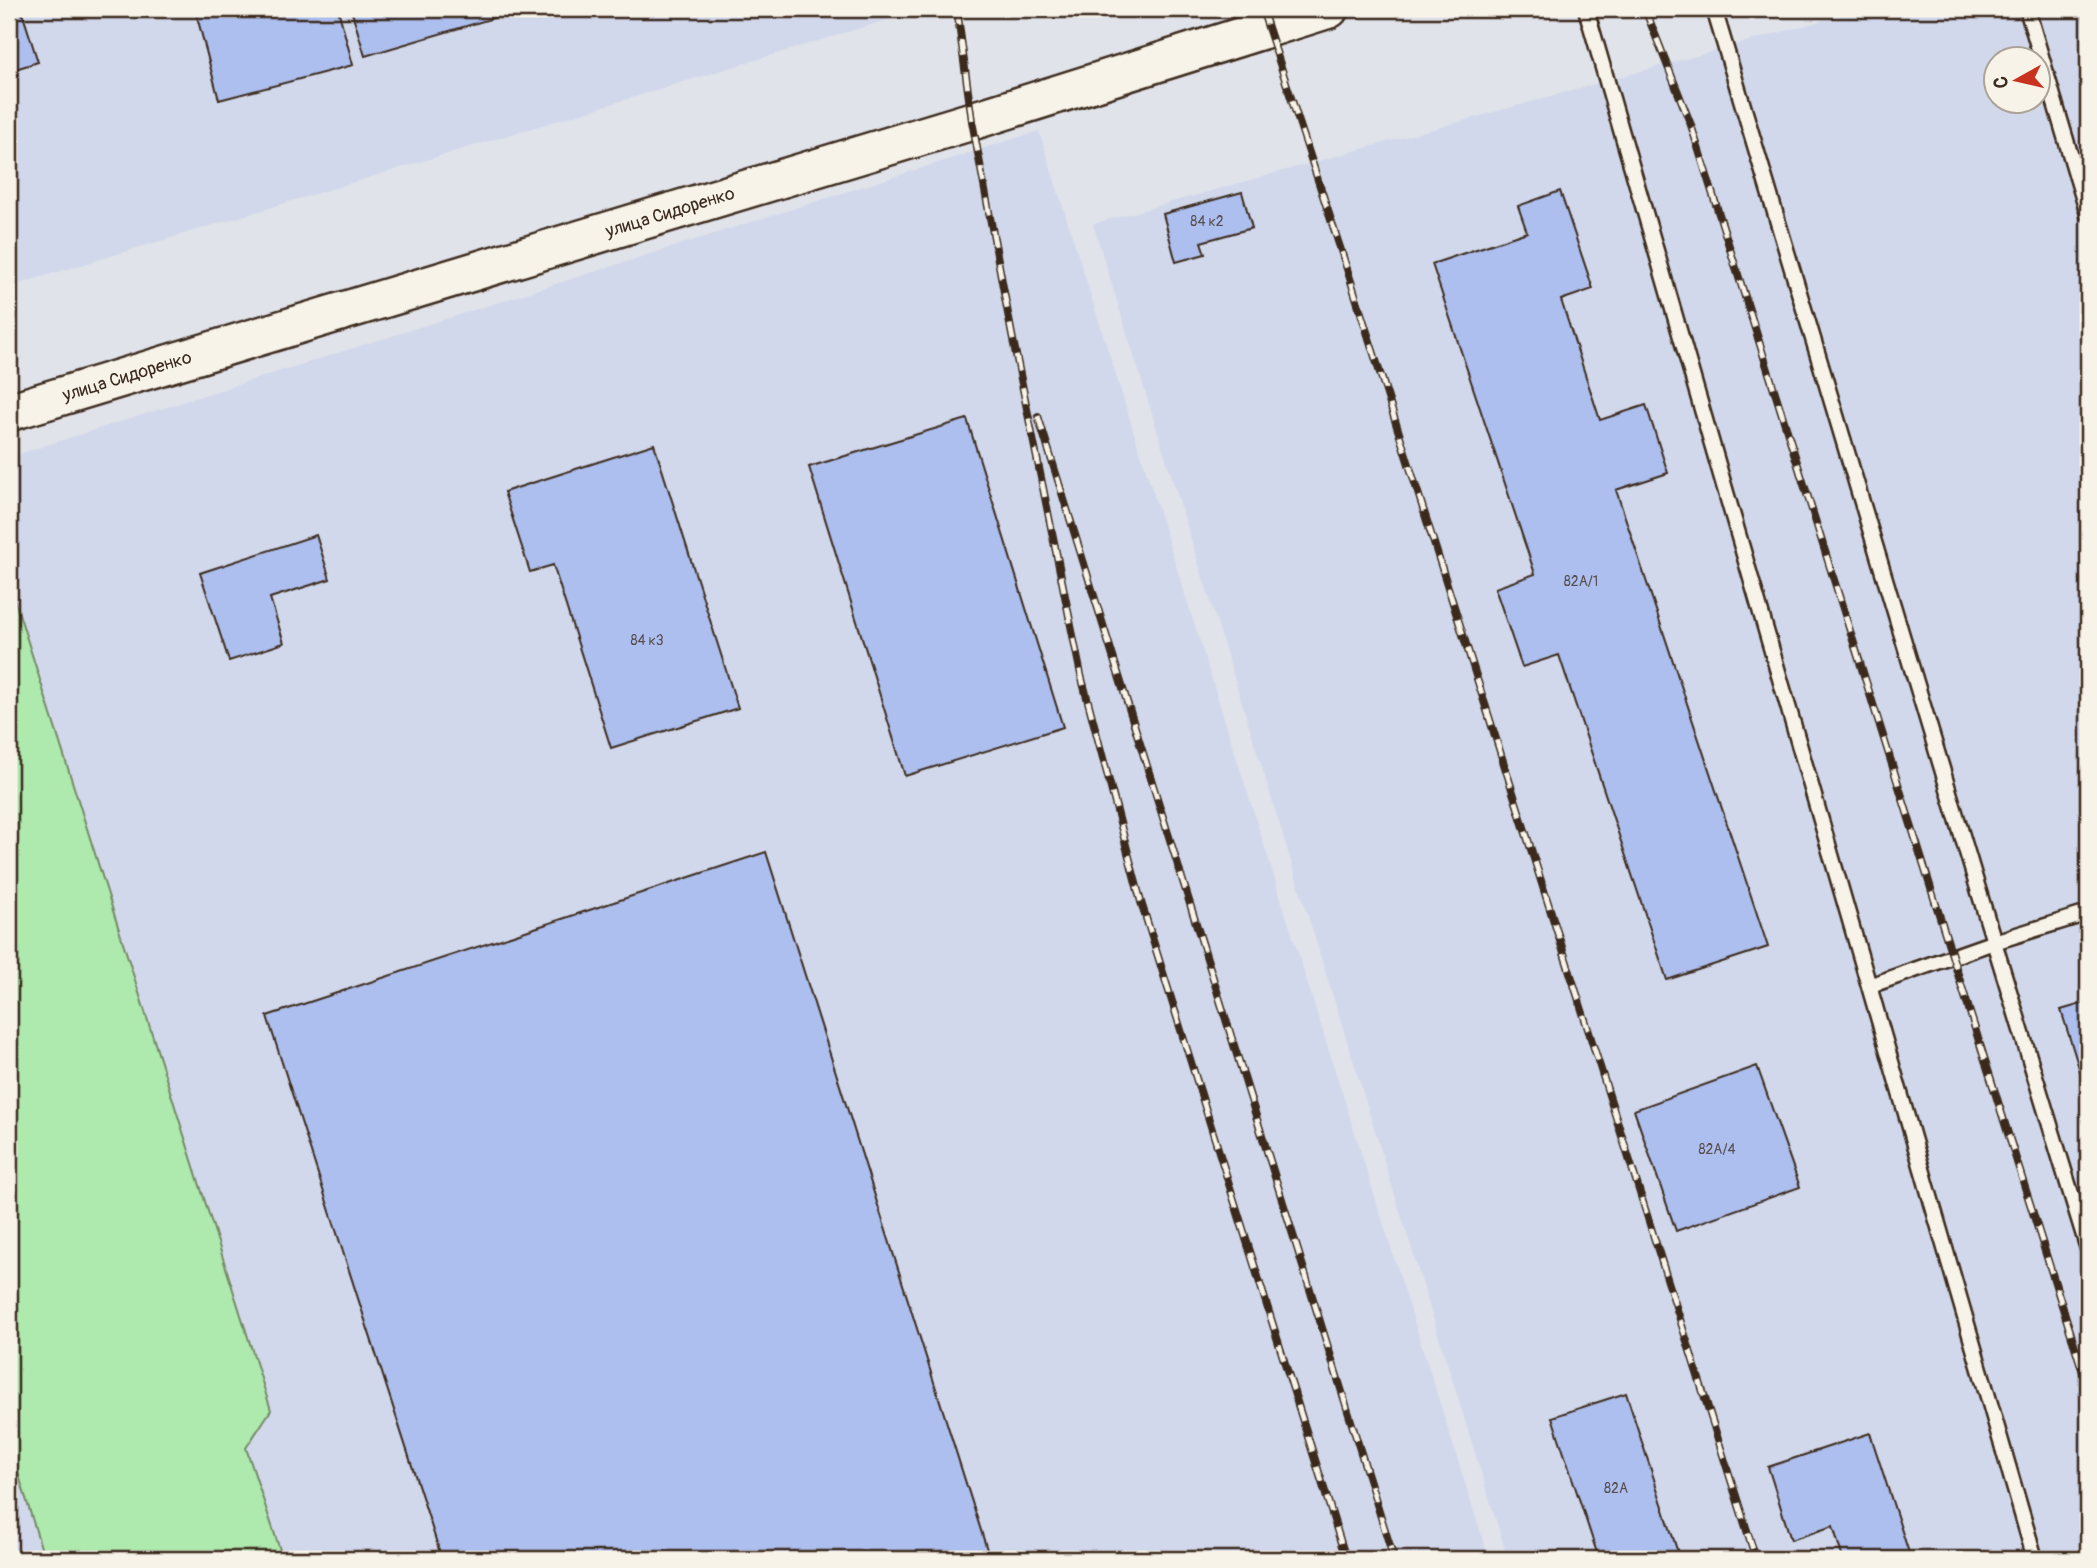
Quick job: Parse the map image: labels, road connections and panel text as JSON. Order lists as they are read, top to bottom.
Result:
{
  "streets": {
    "street": ["улица Сидоренко"]
  },
  "house_numbers": [
    "84 к2",
    "82А/1",
    "84 к3",
    "82А/4",
    "82А"
  ],
  "north": "left"
}
